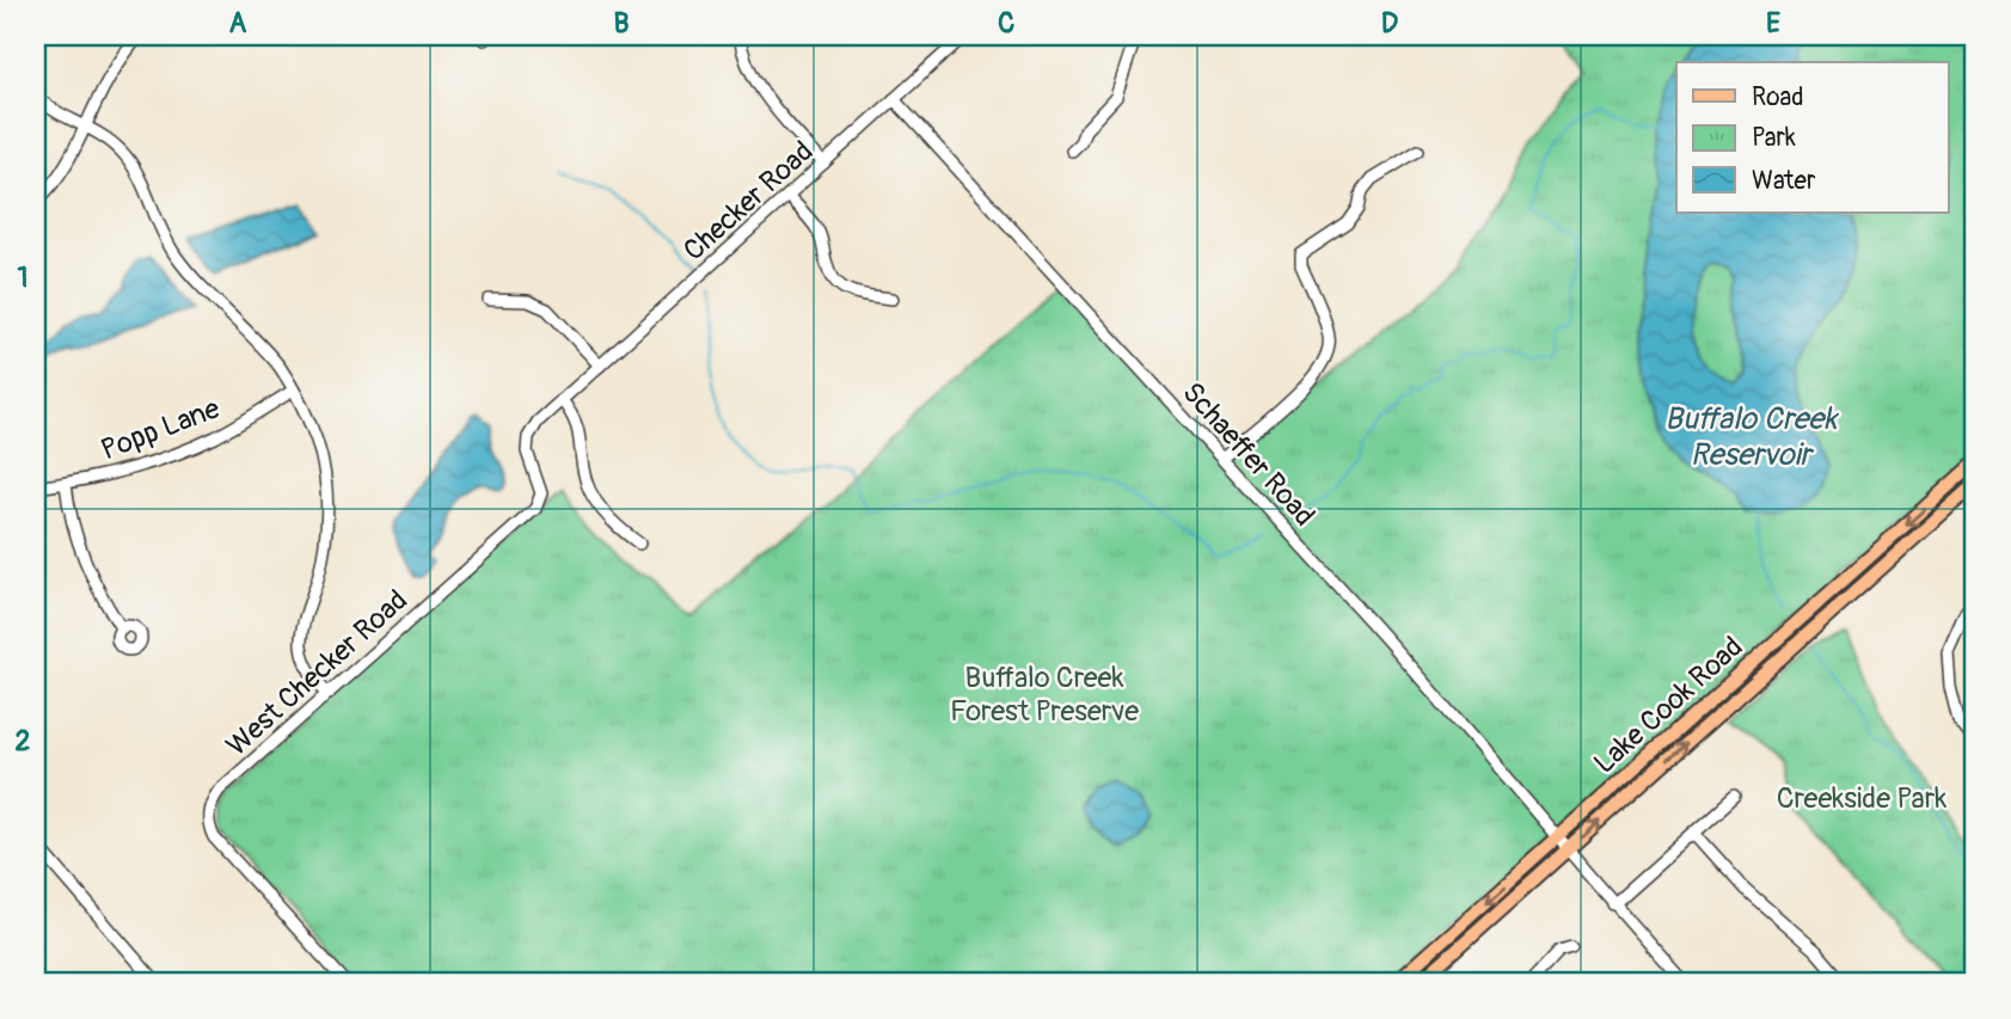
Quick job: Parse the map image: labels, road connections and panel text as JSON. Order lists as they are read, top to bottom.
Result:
{
  "streets": {
    "main road": ["Lake Cook Road"],
    "street": [
      "Checker Road",
      "Popp Lane",
      "Schaeffer Road",
      "West Checker Road"
    ]
  },
  "crossings": [
    ["Checker Road", "Schaeffer Road"],
    ["Checker Road", "West Checker Road"],
    ["Schaeffer Road", "Lake Cook Road"]
  ],
  "water": ["Buffalo Creek Reservoir"],
  "parks": ["Buffalo Creek Forest Preserve", "Creekside Park"],
  "legend": ["Road", "Park", "Water"],
  "grid": {
    "columns": [
      "A",
      "B",
      "C",
      "D",
      "E"
    ],
    "rows": ["1", "2"]
  }
}
